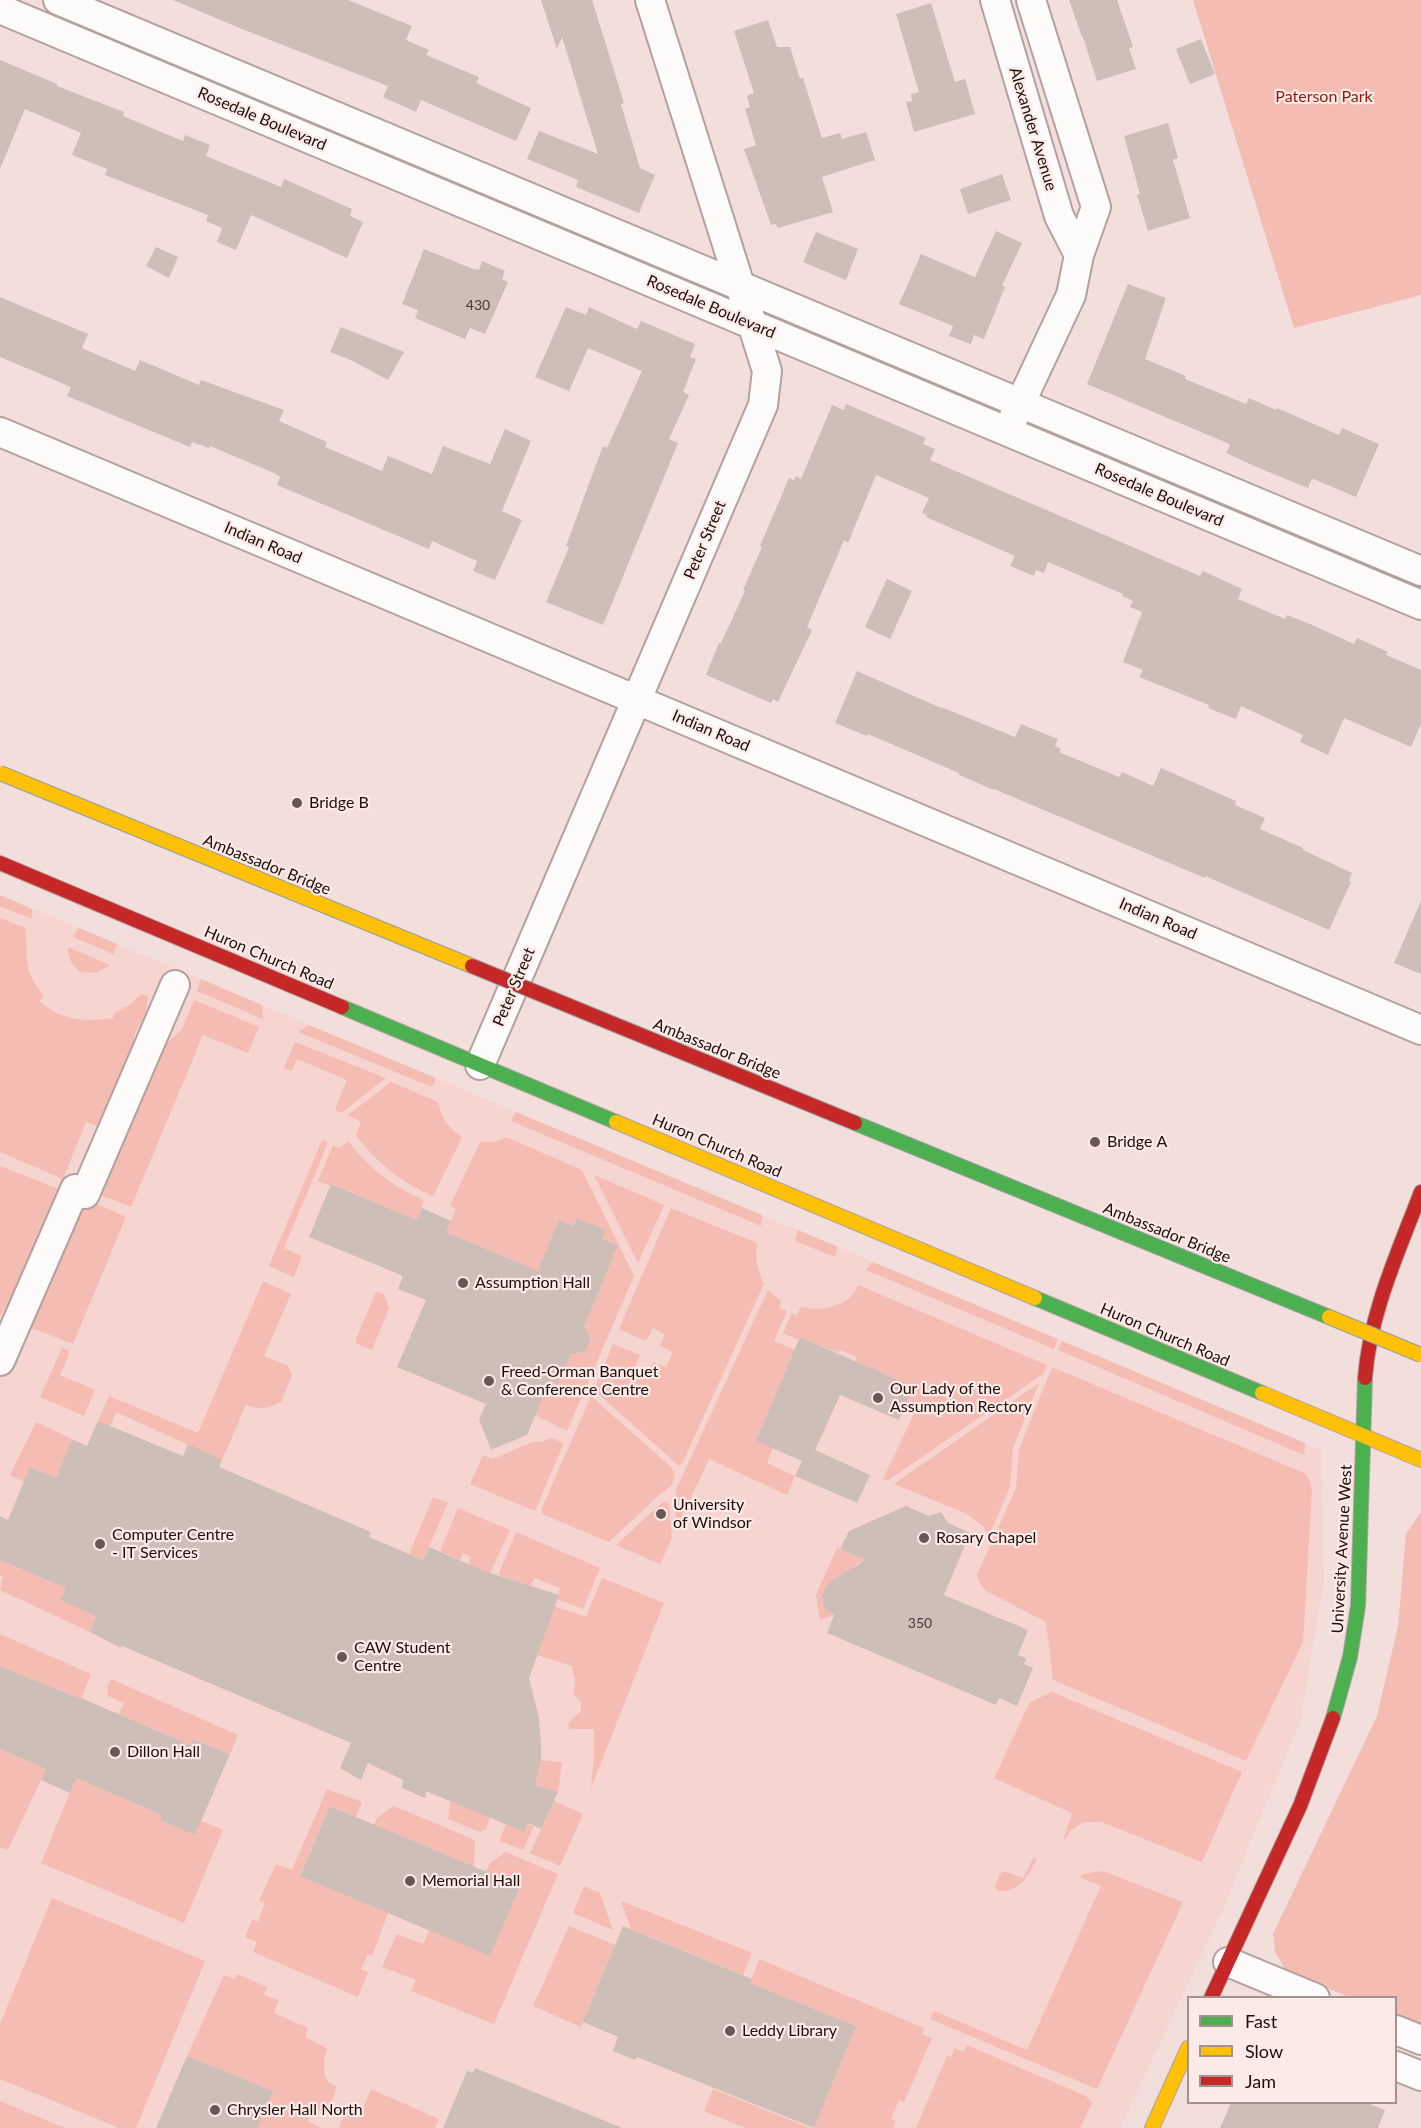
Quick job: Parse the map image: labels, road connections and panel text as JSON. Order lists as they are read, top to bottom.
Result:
{
  "streets": {
    "main road": ["Ambassador Bridge", "Huron Church Road", "University Avenue West"],
    "street": [
      "Rosedale Boulevard",
      "Alexander Avenue",
      "Peter Street",
      "Indian Road"
    ]
  },
  "crossings": [
    ["Rosedale Boulevard", "Peter Street"],
    ["Peter Street", "Indian Road"],
    ["Peter Street", "Huron Church Road"],
    ["Huron Church Road", "University Avenue West"]
  ],
  "parks": ["Paterson Park"],
  "places": [
    "Bridge B",
    "Bridge A",
    "Assumption Hall",
    "Freed-Orman Banquet & Conference Centre",
    "Our Lady of the Assumption Rectory",
    "University of Windsor",
    "Rosary Chapel",
    "Computer Centre - IT Services",
    "CAW Student Centre",
    "Dillon Hall",
    "Memorial Hall",
    "Leddy Library",
    "Chrysler Hall North"
  ],
  "house_numbers": ["430", "350"],
  "legend": ["Fast", "Slow", "Jam"]
}
